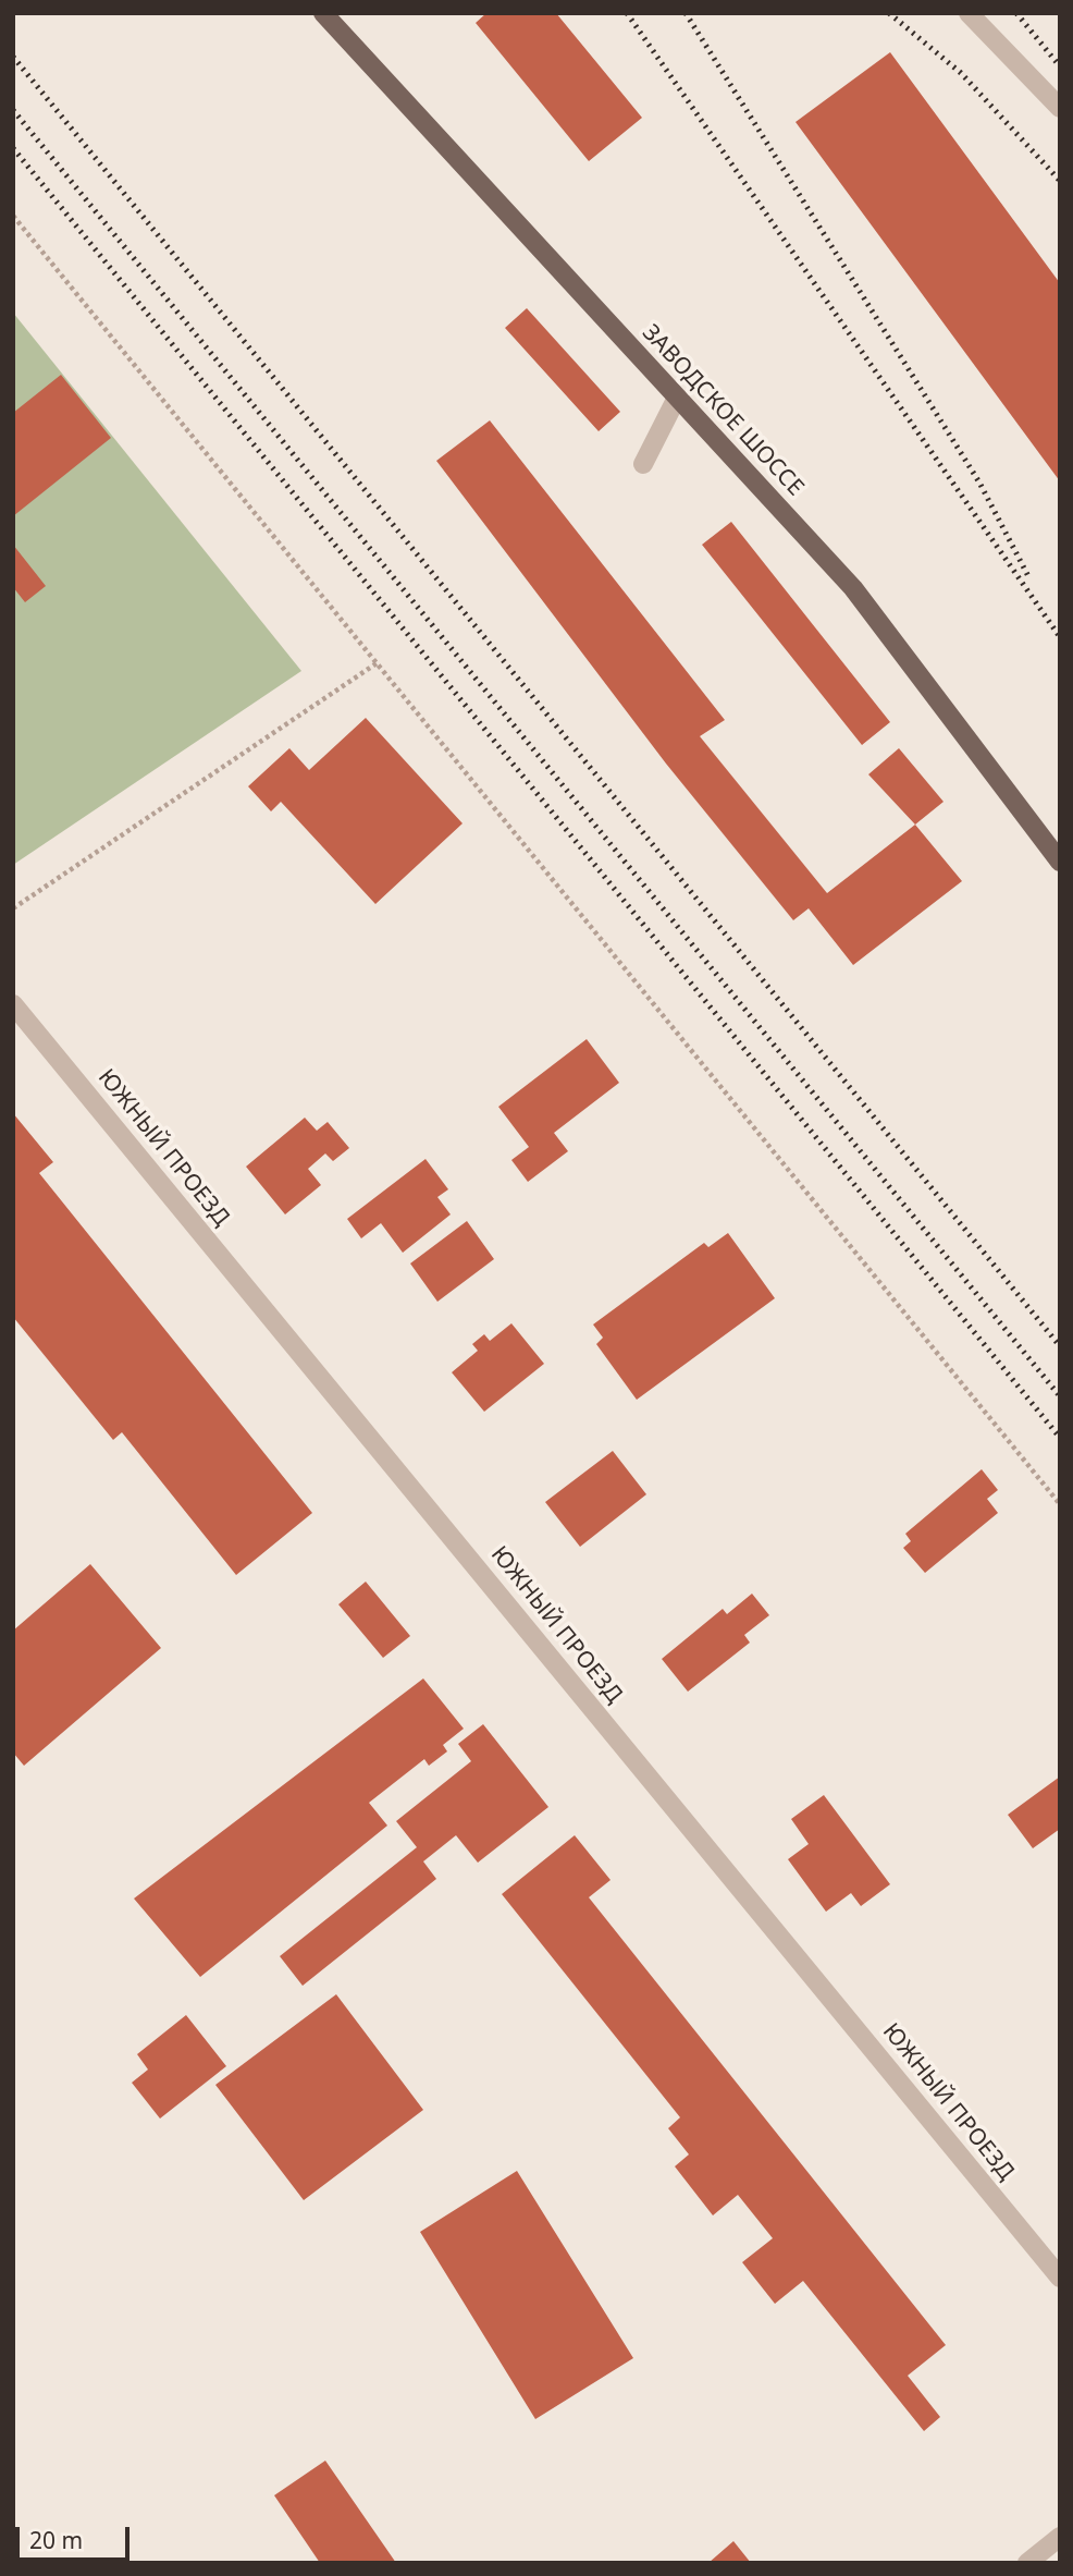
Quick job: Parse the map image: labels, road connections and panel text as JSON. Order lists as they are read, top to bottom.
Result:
{
  "streets": {
    "main road": ["ЗАВОДСКОЕ ШОССЕ"],
    "street": ["ЮЖНЫЙ ПРОЕЗД"]
  },
  "scale_bar": "20 m"
}
